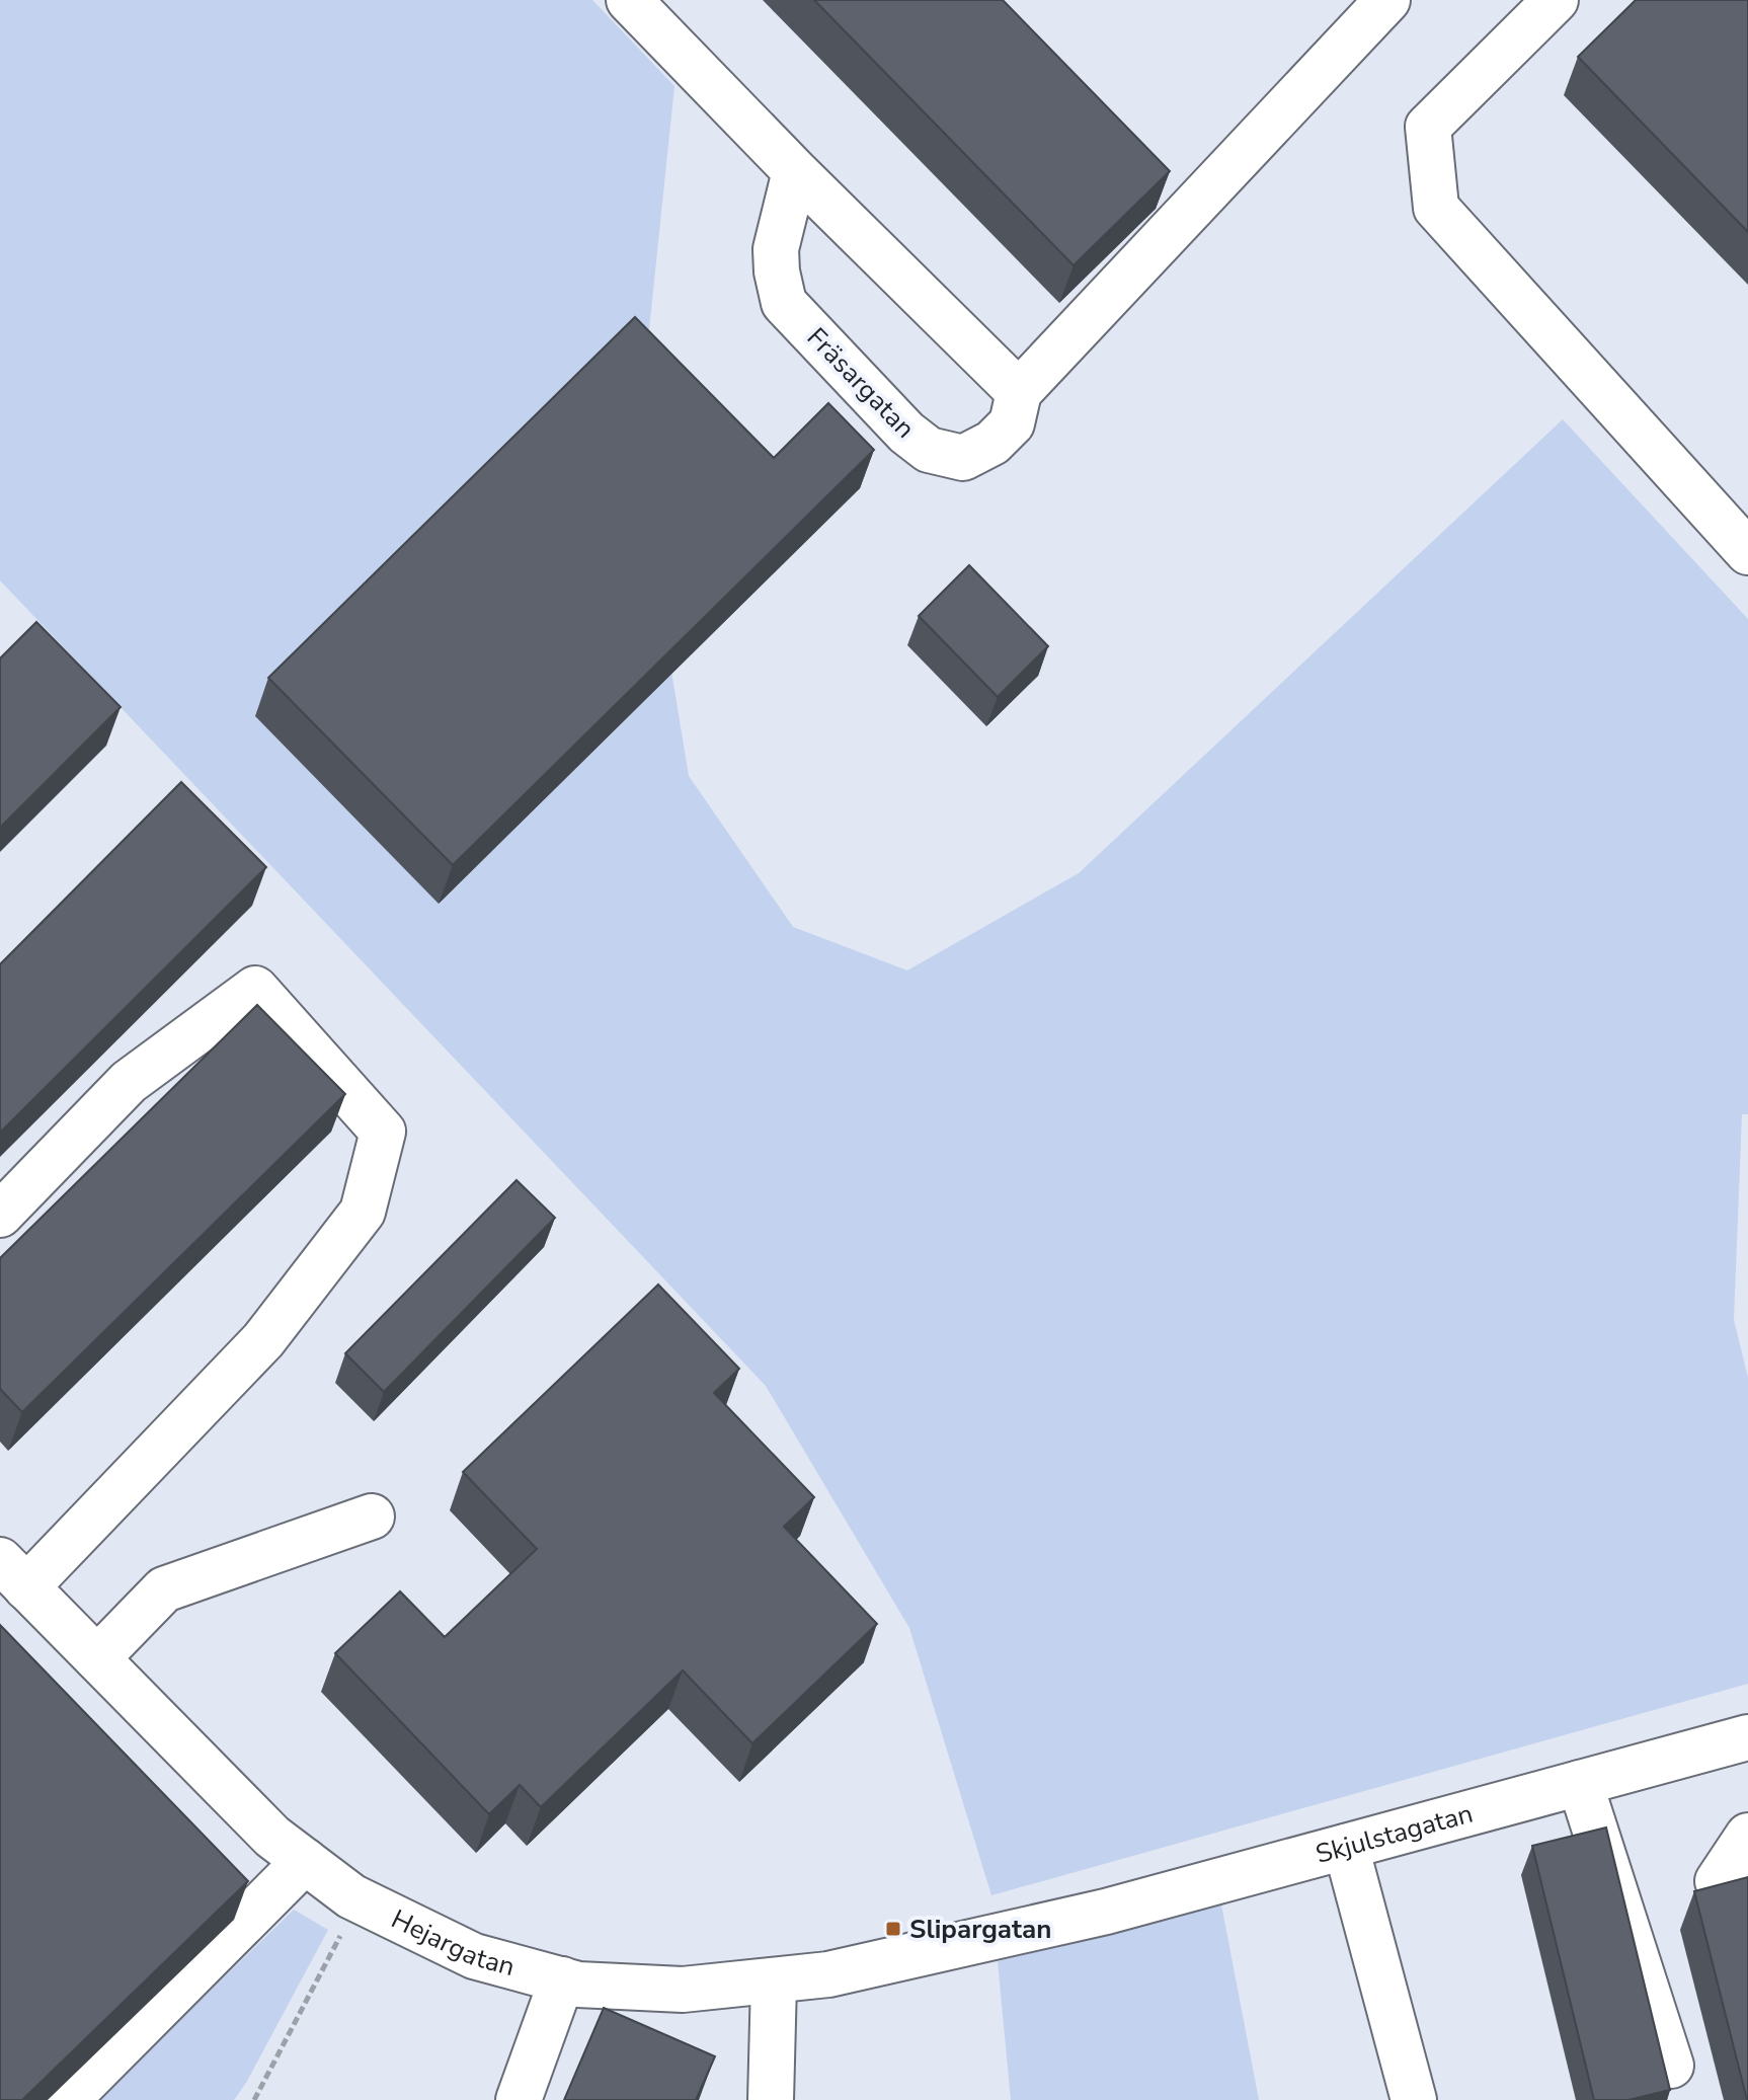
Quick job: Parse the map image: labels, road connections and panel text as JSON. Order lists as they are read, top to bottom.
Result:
{
  "streets": {
    "street": ["Fräsargatan", "Skjulstagatan", "Hejargatan"]
  },
  "crossings": [
    ["Skjulstagatan", "Hejargatan"]
  ],
  "places": {
    "transit": ["Slipargatan"]
  }
}
